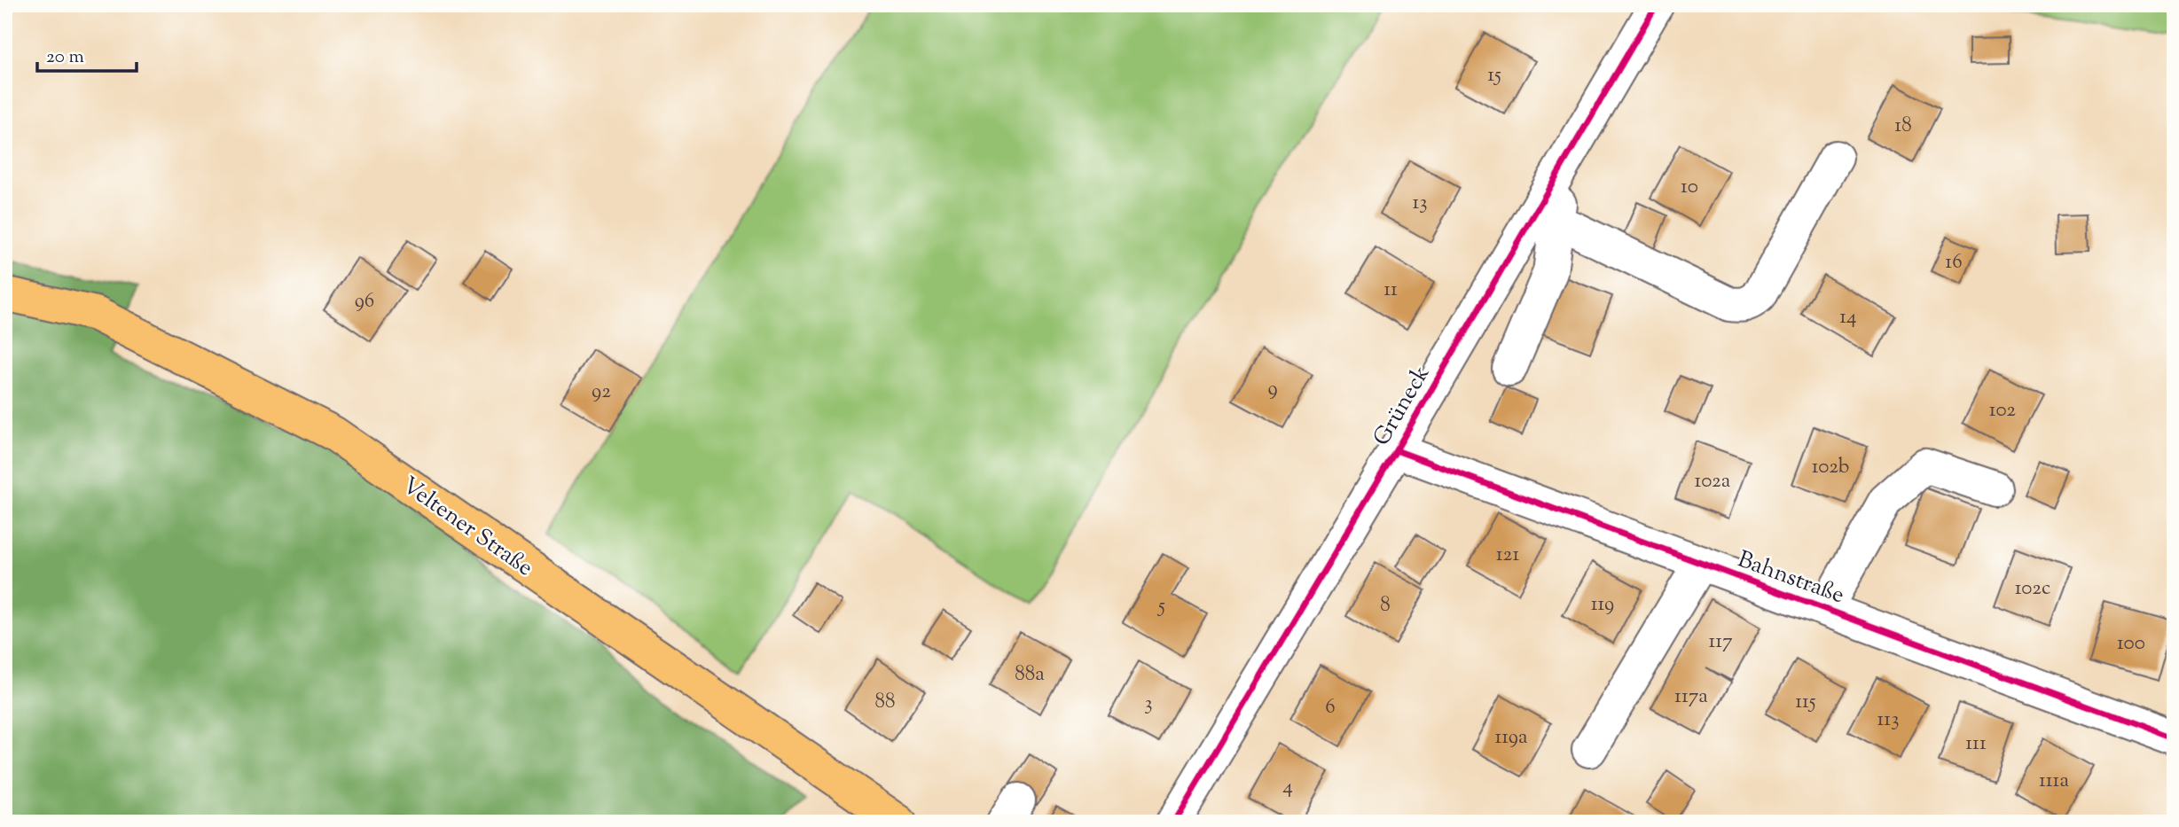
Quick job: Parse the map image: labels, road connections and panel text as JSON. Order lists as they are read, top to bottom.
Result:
{
  "streets": {
    "main road": ["Veltener Straße"],
    "street": ["Grüneck", "Bahnstraße"]
  },
  "crossings": [
    ["Grüneck", "Bahnstraße"]
  ],
  "house_numbers": [
    "15",
    "18",
    "10",
    "13",
    "16",
    "11",
    "96",
    "14",
    "9",
    "92",
    "102",
    "102b",
    "102a",
    "121",
    "102c",
    "119",
    "8",
    "5",
    "117",
    "100",
    "88a",
    "117a",
    "88",
    "115",
    "3",
    "6",
    "113",
    "119a",
    "111",
    "111a",
    "4"
  ],
  "scale_bar": "20 m"
}
